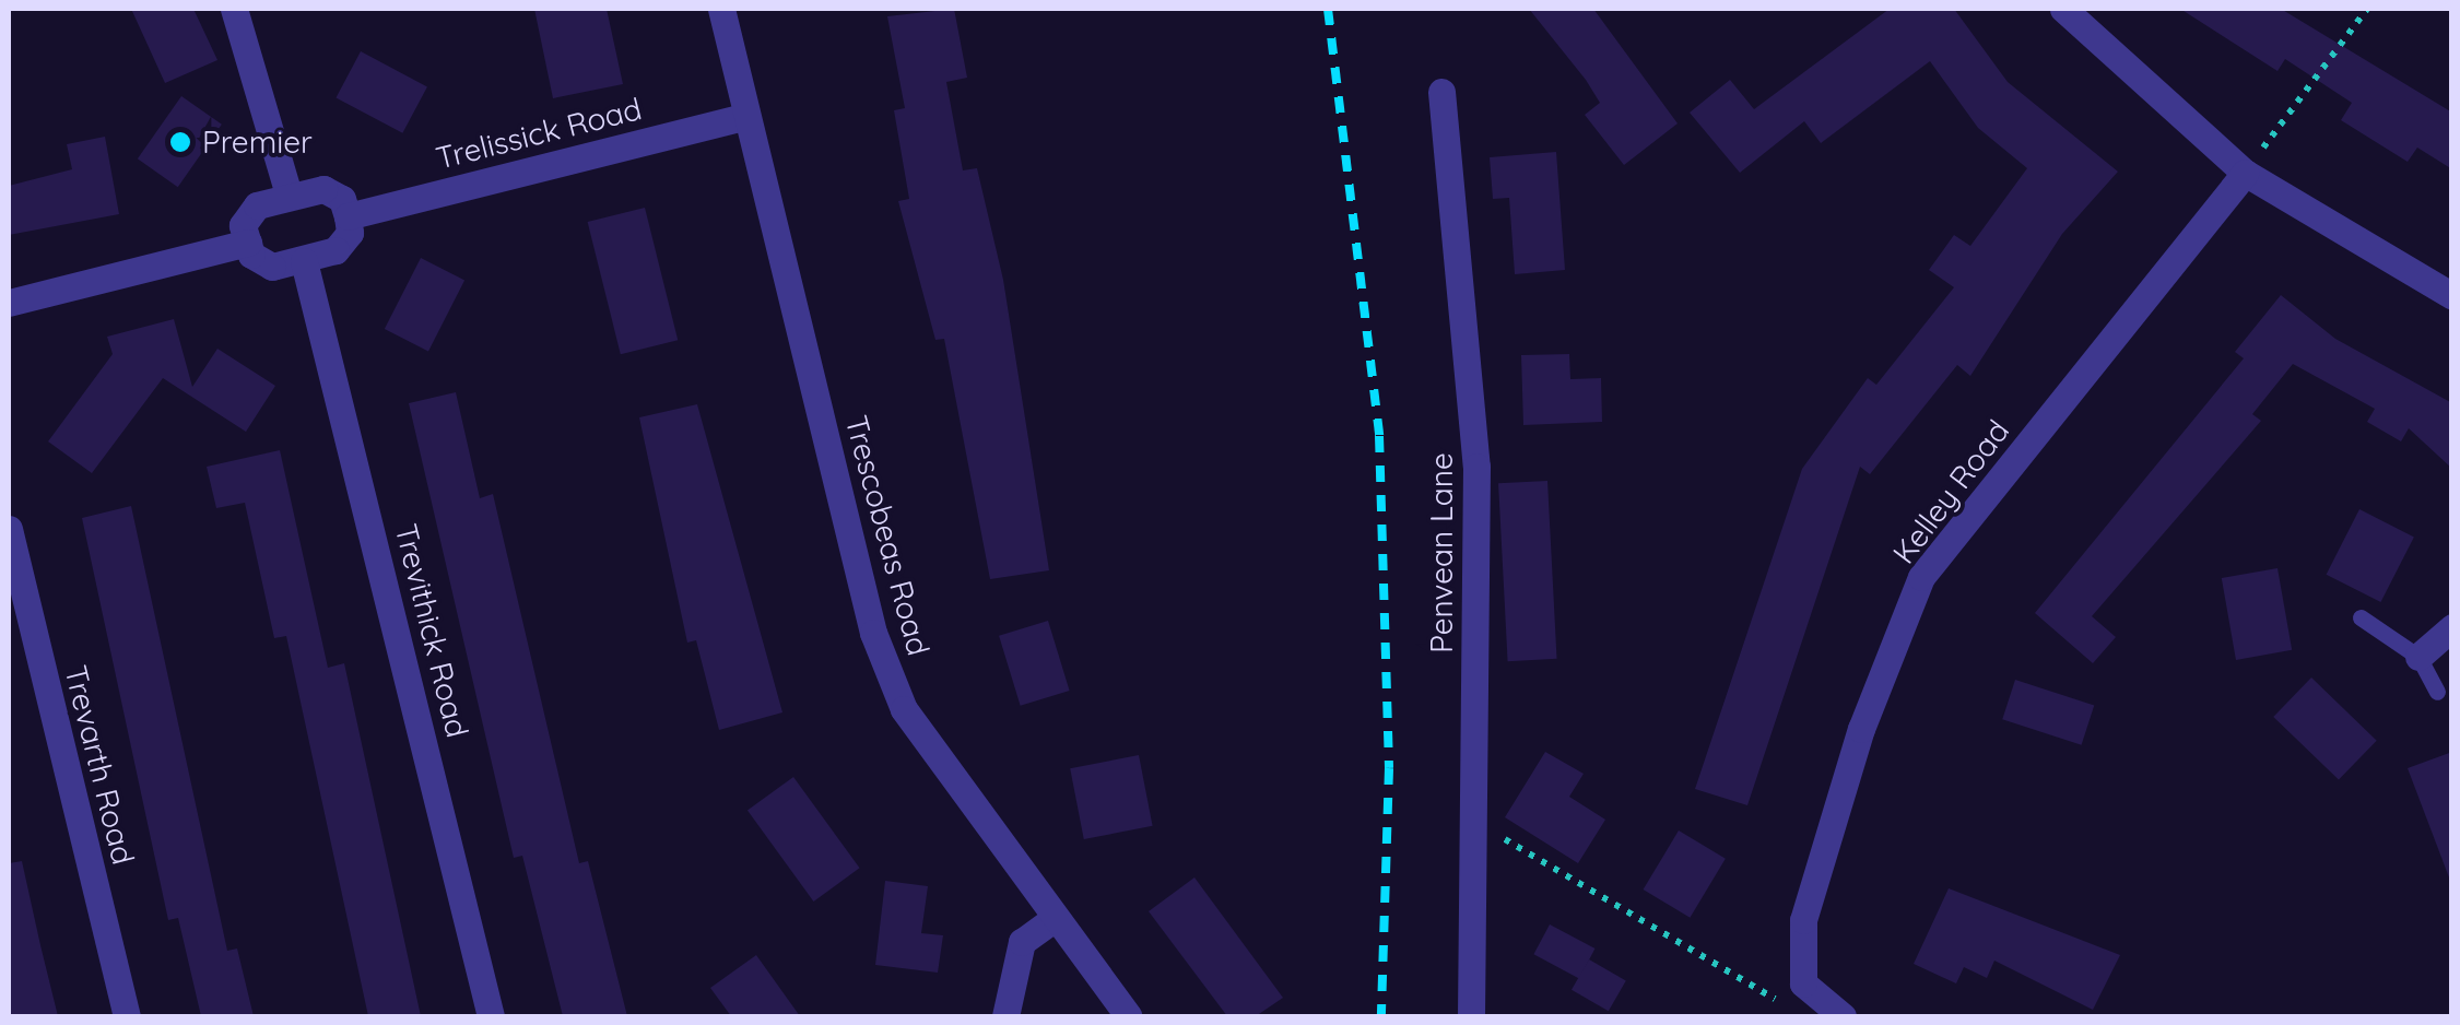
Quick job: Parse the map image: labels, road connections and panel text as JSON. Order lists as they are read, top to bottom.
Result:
{
  "streets": {
    "street": [
      "Trelissick Road",
      "Kelley Road",
      "Trescobeas Road",
      "Penvean Lane",
      "Trevithick Road",
      "Trevarth Road"
    ]
  },
  "crossings": [
    ["Trelissick Road", "Trescobeas Road"],
    ["Trelissick Road", "Trevithick Road"]
  ],
  "places": ["Premier"]
}
